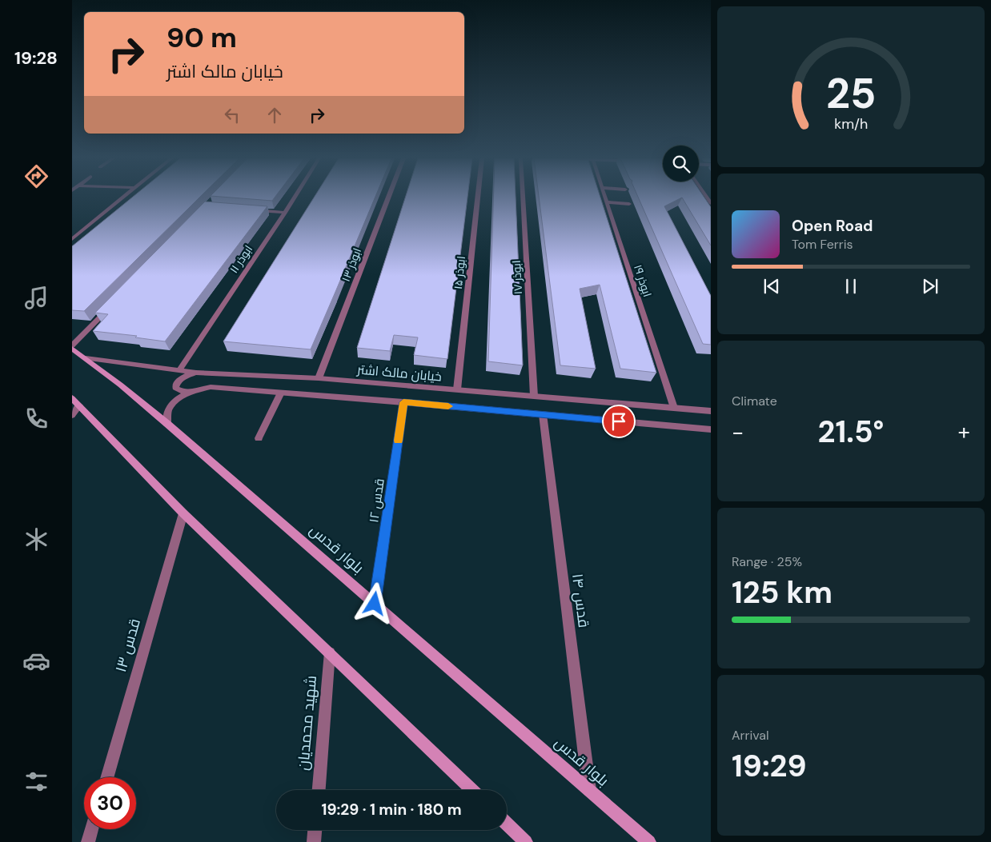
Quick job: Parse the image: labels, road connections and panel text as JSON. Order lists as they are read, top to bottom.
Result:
{
  "streets": {
    "main road": ["بلوار قدس"],
    "street": [
      "ابوذر ۱۱",
      "ابوذر ۱۳",
      "ابوذر ۱۵",
      "ابوذر ۱۷",
      "ابوذر ۱۹",
      "خیابان مالک اشتر",
      "قدس ۱۲",
      "قدس ۱۴",
      "قدس ۱۳",
      "شهید محمدیان"
    ]
  },
  "crossings": [
    ["ابوذر ۱۱", "خیابان مالک اشتر"],
    ["ابوذر ۱۳", "خیابان مالک اشتر"],
    ["ابوذر ۱۵", "خیابان مالک اشتر"],
    ["ابوذر ۱۷", "خیابان مالک اشتر"],
    ["ابوذر ۱۹", "خیابان مالک اشتر"],
    ["خیابان مالک اشتر", "بلوار قدس"],
    ["قدس ۱۲", "بلوار قدس"],
    ["بلوار قدس", "قدس ۱۴"]
  ],
  "page": {
    "tabs": "19:28",
    "turn": ["90 m", "خیابان مالک اشتر"],
    "song": ["Open Road", "Tom Ferris"],
    "tile": [
      "Climate",
      ["Range · 25%", "125 km"],
      ["Arrival", "19:29"]
    ],
    "heat": ["−", "21.5°", "+"],
    "limit": "30",
    "trip": "19:29 · 1 min · 180 m",
    "gauge": ["25", "km/h"]
  }
}
